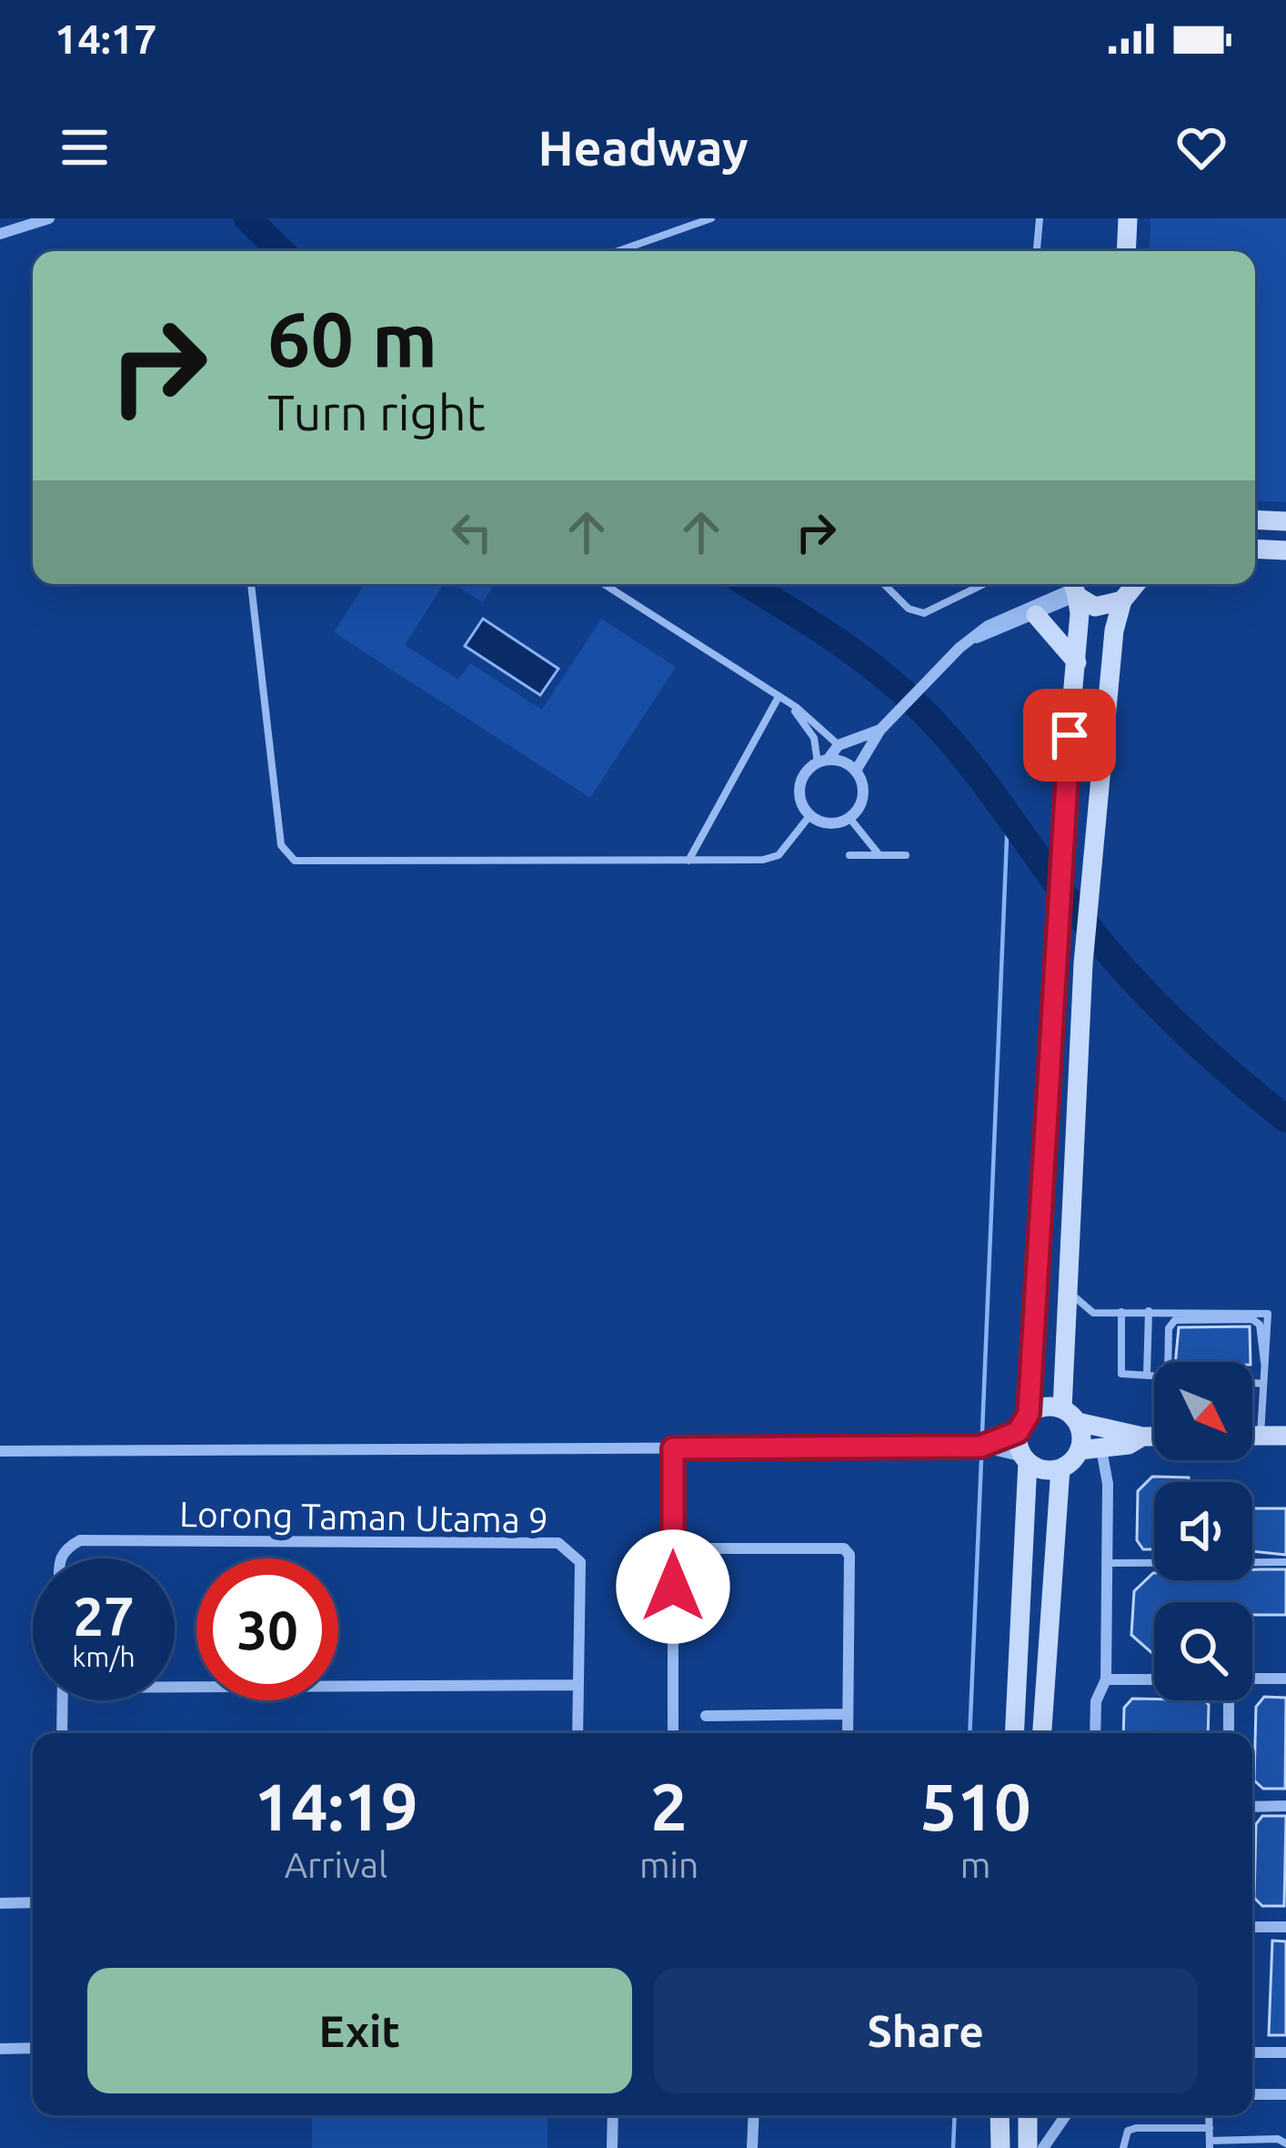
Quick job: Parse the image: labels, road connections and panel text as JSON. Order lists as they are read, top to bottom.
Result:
{
  "streets": {
    "street": ["Lorong Taman Utama 9"]
  },
  "north": "bottom right",
  "page": {
    "status": "14:17",
    "header": "Headway",
    "turn": ["60 m", "Turn right"],
    "speed": "27 km/h",
    "limit": "30",
    "eta": [
      "14:19",
      "Arrival",
      "2",
      "min",
      "510",
      "m"
    ],
    "buttons": ["Exit", "Share"]
  }
}
